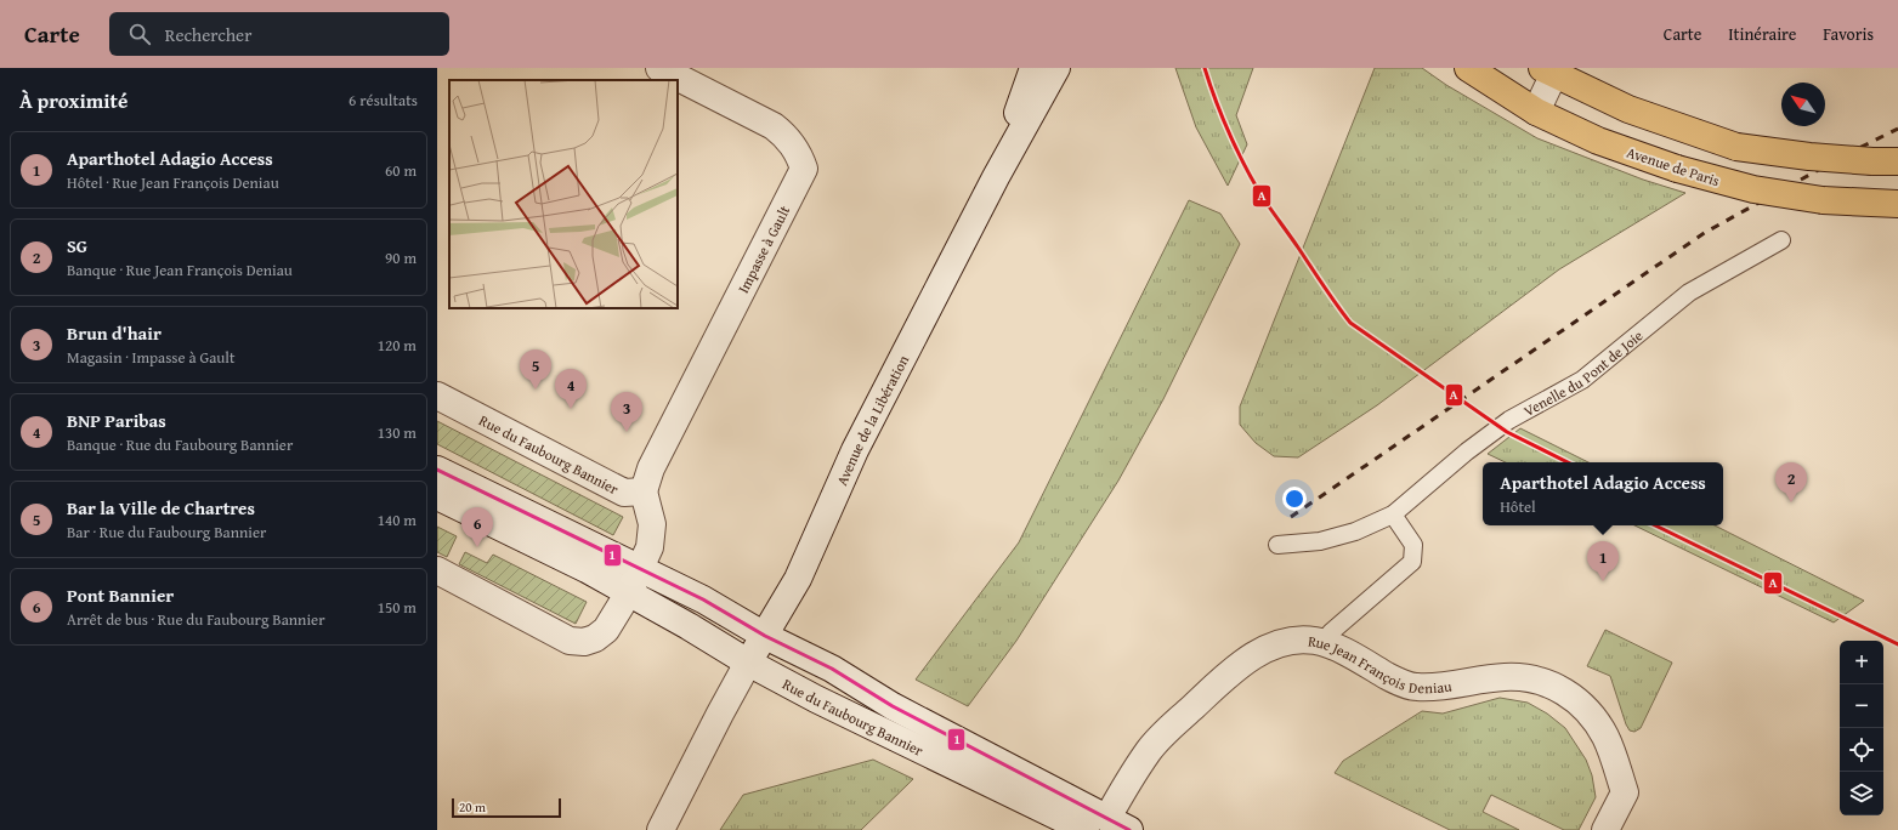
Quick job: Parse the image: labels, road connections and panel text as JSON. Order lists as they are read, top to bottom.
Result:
{
  "streets": {
    "main road": [
      "Avenue de Paris",
      "Impasse à Gault",
      "Avenue de la Libération",
      "Rue du Faubourg Bannier",
      "Rue Jean François Deniau"
    ],
    "lane": ["Venelle du Pont de Joie"]
  },
  "crossings": [
    ["Impasse à Gault", "Rue du Faubourg Bannier"],
    ["Avenue de la Libération", "Rue du Faubourg Bannier"],
    ["Rue du Faubourg Bannier", "Rue Jean François Deniau"]
  ],
  "lines": ["transit line A", "transit line 1"],
  "scale_bar": "20 m",
  "north": "top left",
  "page": {
    "header": "Carte",
    "search": "Rechercher",
    "nav": ["Carte", "Itinéraire", "Favoris"],
    "heading": ["À proximité", "6 résultats"],
    "list": [
      {
        "mark": "1",
        "name": "Aparthotel Adagio Access",
        "note": "Hôtel · Rue Jean François Deniau",
        "value": "60 m"
      },
      {
        "mark": "2",
        "name": "SG",
        "note": "Banque · Rue Jean François Deniau",
        "value": "90 m"
      },
      {
        "mark": "3",
        "name": "Brun d'hair",
        "note": "Magasin · Impasse à Gault",
        "value": "120 m"
      },
      {
        "mark": "4",
        "name": "BNP Paribas",
        "note": "Banque · Rue du Faubourg Bannier",
        "value": "130 m"
      },
      {
        "mark": "5",
        "name": "Bar la Ville de Chartres",
        "note": "Bar · Rue du Faubourg Bannier",
        "value": "140 m"
      },
      {
        "mark": "6",
        "name": "Pont Bannier",
        "note": "Arrêt de bus · Rue du Faubourg Bannier",
        "value": "150 m"
      }
    ],
    "pins": [
      "5",
      "4",
      "3",
      "2",
      "6",
      "1"
    ],
    "popup": ["Aparthotel Adagio Access", "Hôtel"],
    "map_buttons": ["+", "−"],
    "scale": "20 m"
  }
}
